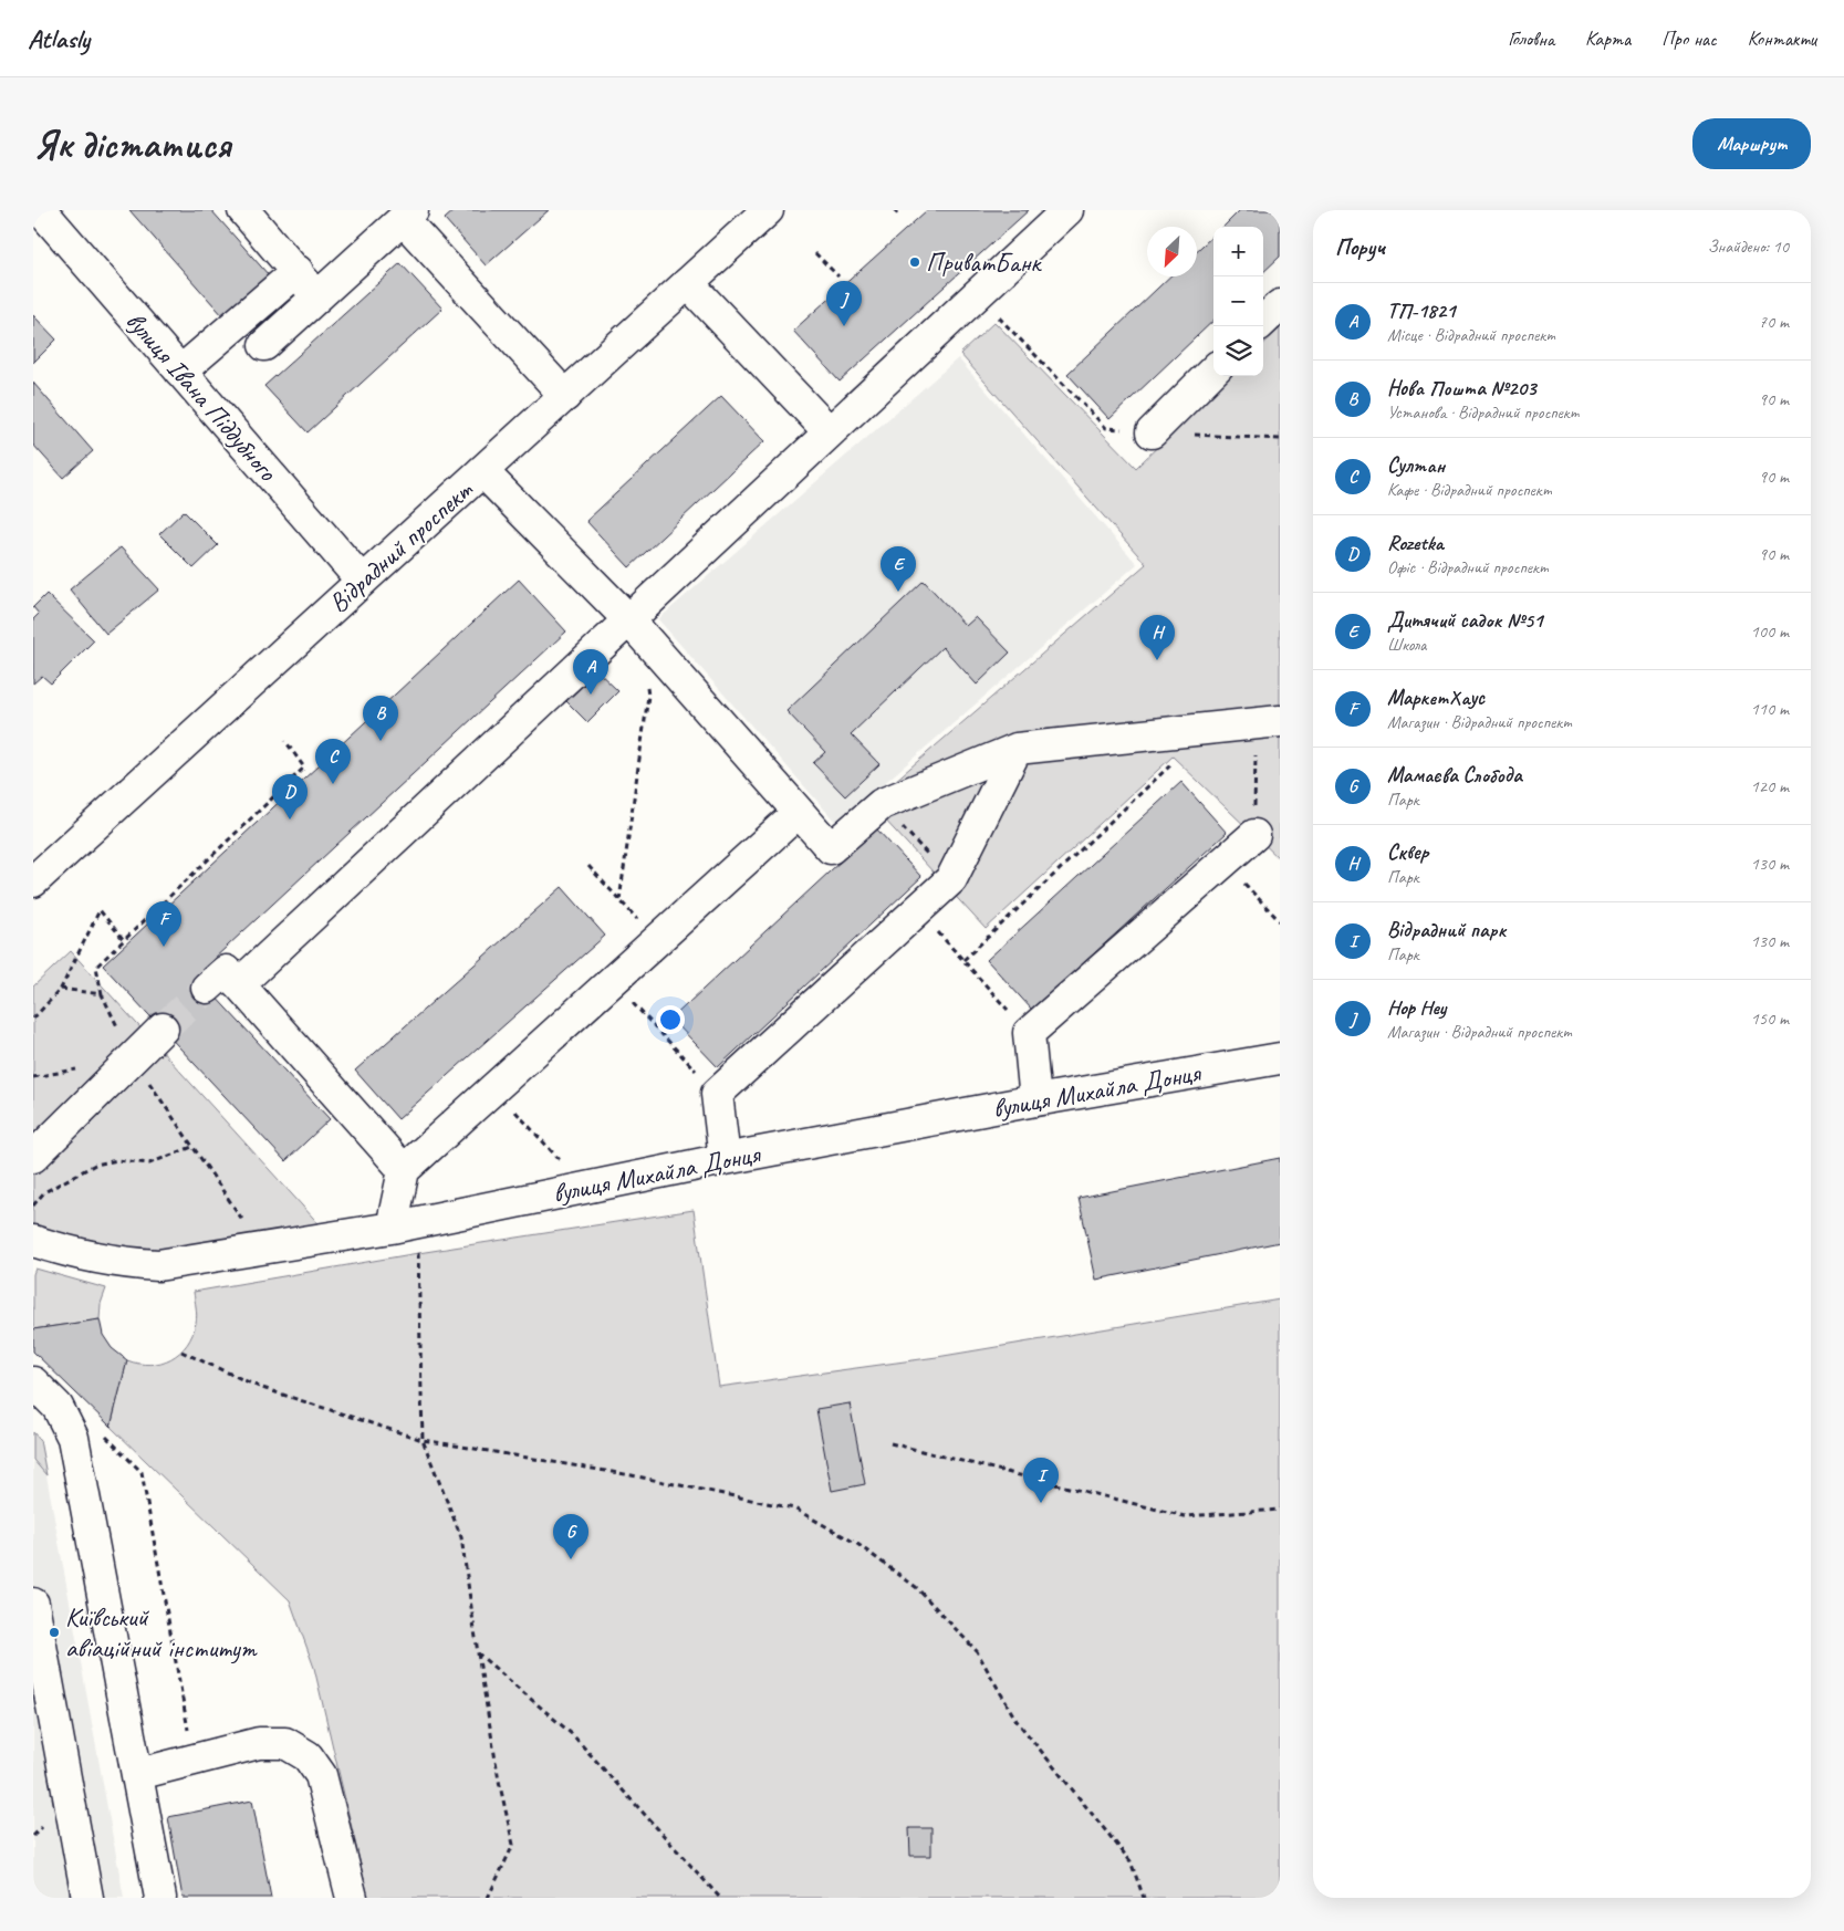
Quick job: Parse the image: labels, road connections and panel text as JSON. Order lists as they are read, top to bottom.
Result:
{
  "streets": {
    "street": ["вулиця Івана Піддубного", "Відрадний проспект", "вулиця Михайла Донця"]
  },
  "crossings": [
    ["вулиця Івана Піддубного", "Відрадний проспект"]
  ],
  "places": ["ПриватБанк", "Київський авіаційний інститут"],
  "north": "bottom left",
  "page": {
    "header": "Atlasly",
    "nav": [
      "Головна",
      "Карта",
      "Про нас",
      "Контакти"
    ],
    "buttons": "Маршрут",
    "title": "Як дістатися",
    "heading": ["Поруч", "Знайдено: 10"],
    "map_buttons": ["+", "−"],
    "pins": [
      "J",
      "E",
      "H",
      "A",
      "B",
      "C",
      "D",
      "F",
      "I",
      "G"
    ],
    "list": [
      {
        "mark": "A",
        "name": "ТП-1821",
        "note": "Місце · Відрадний проспект",
        "value": "70 m"
      },
      {
        "mark": "B",
        "name": "Нова Пошта №203",
        "note": "Установа · Відрадний проспект",
        "value": "90 m"
      },
      {
        "mark": "C",
        "name": "Султан",
        "note": "Кафе · Відрадний проспект",
        "value": "90 m"
      },
      {
        "mark": "D",
        "name": "Rozetka",
        "note": "Офіс · Відрадний проспект",
        "value": "90 m"
      },
      {
        "mark": "E",
        "name": "Дитячий садок №51",
        "note": "Школа",
        "value": "100 m"
      },
      {
        "mark": "F",
        "name": "МаркетХаус",
        "note": "Магазин · Відрадний проспект",
        "value": "110 m"
      },
      {
        "mark": "G",
        "name": "Мамаєва Слобода",
        "note": "Парк",
        "value": "120 m"
      },
      {
        "mark": "H",
        "name": "Сквер",
        "note": "Парк",
        "value": "130 m"
      },
      {
        "mark": "I",
        "name": "Відрадний парк",
        "note": "Парк",
        "value": "130 m"
      },
      {
        "mark": "J",
        "name": "Hop Hey",
        "note": "Магазин · Відрадний проспект",
        "value": "150 m"
      }
    ]
  }
}
